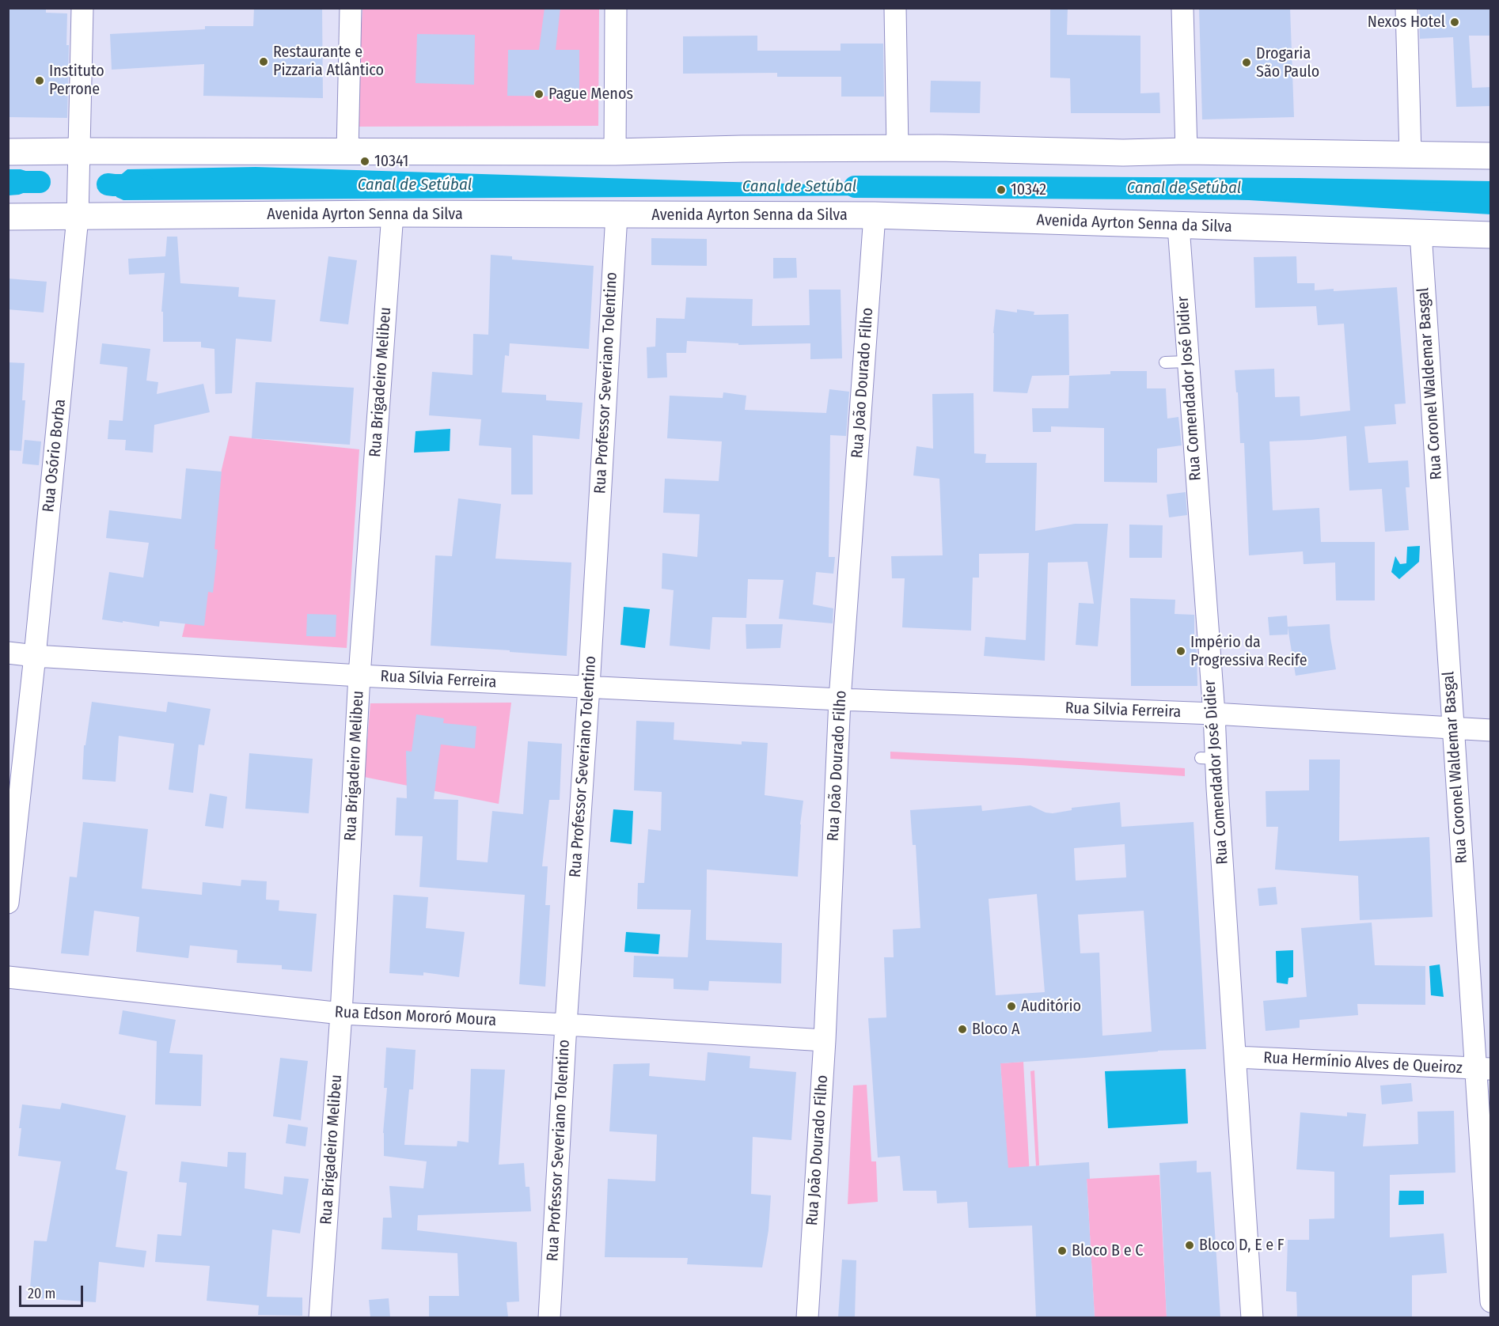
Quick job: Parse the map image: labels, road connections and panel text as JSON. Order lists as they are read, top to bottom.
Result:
{
  "streets": {
    "main road": ["Avenida Ayrton Senna da Silva"],
    "street": [
      "Rua Brigadeiro Melibeu",
      "Rua Professor Severiano Tolentino",
      "Rua João Dourado Filho",
      "Rua Coronel Waldemar Basgal",
      "Rua Comendador José Didier",
      "Rua Osório Borba",
      "Rua Sílvia Ferreira",
      "Rua Silvia Ferreira",
      "Rua Edson Mororó Moura",
      "Rua Hermínio Alves de Queiroz"
    ]
  },
  "crossings": [
    ["Avenida Ayrton Senna da Silva", "Rua Brigadeiro Melibeu"],
    ["Avenida Ayrton Senna da Silva", "Rua Professor Severiano Tolentino"],
    ["Avenida Ayrton Senna da Silva", "Rua João Dourado Filho"],
    ["Avenida Ayrton Senna da Silva", "Rua Coronel Waldemar Basgal"],
    ["Avenida Ayrton Senna da Silva", "Rua Comendador José Didier"],
    ["Avenida Ayrton Senna da Silva", "Rua Osório Borba"],
    ["Rua Brigadeiro Melibeu", "Rua Sílvia Ferreira"],
    ["Rua Brigadeiro Melibeu", "Rua Edson Mororó Moura"],
    ["Rua Professor Severiano Tolentino", "Rua Sílvia Ferreira"],
    ["Rua Professor Severiano Tolentino", "Rua Edson Mororó Moura"],
    ["Rua João Dourado Filho", "Rua Sílvia Ferreira"],
    ["Rua João Dourado Filho", "Rua Silvia Ferreira"],
    ["Rua João Dourado Filho", "Rua Edson Mororó Moura"],
    ["Rua Coronel Waldemar Basgal", "Rua Silvia Ferreira"],
    ["Rua Coronel Waldemar Basgal", "Rua Hermínio Alves de Queiroz"],
    ["Rua Comendador José Didier", "Rua Silvia Ferreira"],
    ["Rua Comendador José Didier", "Rua Hermínio Alves de Queiroz"],
    ["Rua Osório Borba", "Rua Sílvia Ferreira"],
    ["Rua Sílvia Ferreira", "Rua Silvia Ferreira"]
  ],
  "water": ["Canal de Setúbal"],
  "places": [
    "Nexos Hotel",
    "Restaurante e Pizzaria Atlântico",
    "Drogaria São Paulo",
    "Instituto Perrone",
    "Pague Menos",
    "10341",
    "10342",
    "Império da Progressiva Recife",
    "Auditório",
    "Bloco A",
    "Bloco D, E e F",
    "Bloco B e C"
  ],
  "scale_bar": "20 m"
}
